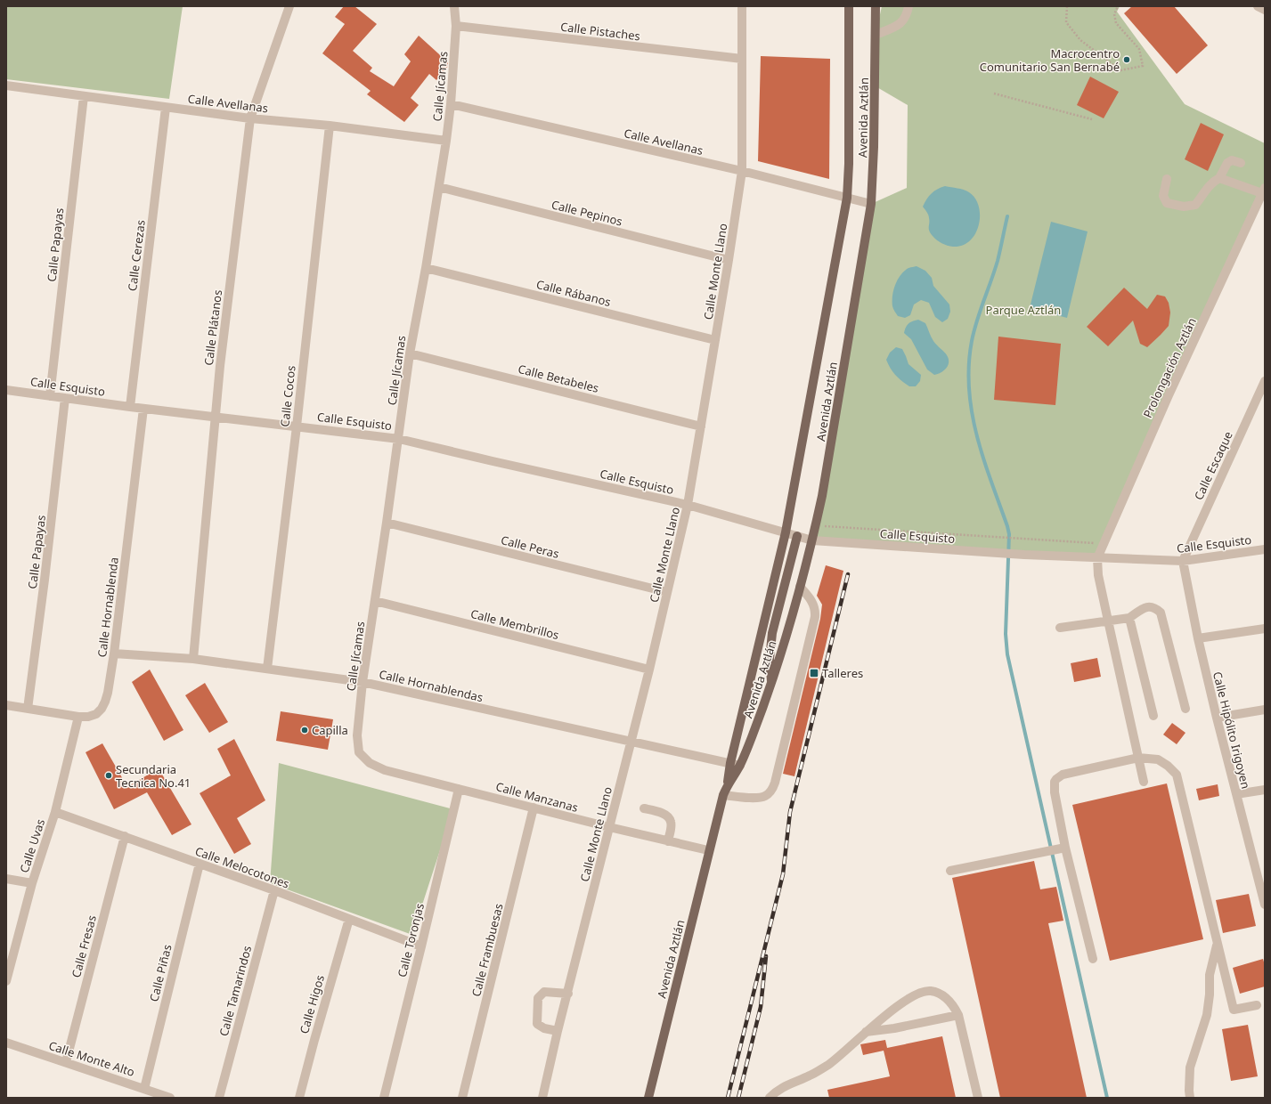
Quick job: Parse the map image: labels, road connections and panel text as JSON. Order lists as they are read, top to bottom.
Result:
{
  "streets": {
    "main road": ["Avenida Aztlán"],
    "street": [
      "Calle Pistaches",
      "Calle Jícamas",
      "Calle Avellanas",
      "Calle Pepinos",
      "Calle Papayas",
      "Calle Cerezas",
      "Calle Monte Llano",
      "Calle Rábanos",
      "Calle Plátanos",
      "Prolongación Aztlán",
      "Calle Betabeles",
      "Calle Esquisto",
      "Calle Cocos",
      "Calle Escaque",
      "Calle Peras",
      "Calle Hornablenda",
      "Calle Membrillos",
      "Calle Hornablendas",
      "Calle Hipólito Irigoyen",
      "Calle Manzanas",
      "Calle Uvas",
      "Calle Melocotones",
      "Calle Toronjas",
      "Calle Fresas",
      "Calle Frambuesas",
      "Calle Piñas",
      "Calle Tamarindos",
      "Calle Higos",
      "Calle Monte Alto"
    ]
  },
  "crossings": [
    ["Calle Pistaches", "Calle Jícamas"],
    ["Calle Pistaches", "Calle Monte Llano"],
    ["Calle Jícamas", "Calle Avellanas"],
    ["Calle Jícamas", "Calle Pepinos"],
    ["Calle Jícamas", "Calle Rábanos"],
    ["Calle Jícamas", "Calle Betabeles"],
    ["Calle Jícamas", "Calle Esquisto"],
    ["Calle Jícamas", "Calle Peras"],
    ["Calle Jícamas", "Calle Membrillos"],
    ["Calle Jícamas", "Calle Hornablendas"],
    ["Calle Jícamas", "Calle Manzanas"],
    ["Calle Avellanas", "Avenida Aztlán"],
    ["Calle Avellanas", "Calle Papayas"],
    ["Calle Avellanas", "Calle Cerezas"],
    ["Calle Avellanas", "Calle Monte Llano"],
    ["Calle Avellanas", "Calle Plátanos"],
    ["Calle Avellanas", "Calle Cocos"],
    ["Avenida Aztlán", "Calle Esquisto"],
    ["Avenida Aztlán", "Calle Hornablendas"],
    ["Avenida Aztlán", "Calle Manzanas"],
    ["Calle Pepinos", "Calle Monte Llano"],
    ["Calle Papayas", "Calle Esquisto"],
    ["Calle Papayas", "Calle Hornablenda"],
    ["Calle Cerezas", "Calle Esquisto"],
    ["Calle Monte Llano", "Calle Rábanos"],
    ["Calle Monte Llano", "Calle Betabeles"],
    ["Calle Monte Llano", "Calle Esquisto"],
    ["Calle Monte Llano", "Calle Peras"],
    ["Calle Monte Llano", "Calle Membrillos"],
    ["Calle Monte Llano", "Calle Hornablendas"],
    ["Calle Monte Llano", "Calle Manzanas"],
    ["Calle Plátanos", "Calle Esquisto"],
    ["Calle Plátanos", "Calle Hornablendas"],
    ["Prolongación Aztlán", "Calle Esquisto"],
    ["Calle Esquisto", "Calle Cocos"],
    ["Calle Esquisto", "Calle Escaque"],
    ["Calle Esquisto", "Calle Hornablenda"],
    ["Calle Esquisto", "Calle Hipólito Irigoyen"],
    ["Calle Cocos", "Calle Hornablendas"],
    ["Calle Escaque", "Calle Hipólito Irigoyen"],
    ["Calle Hornablenda", "Calle Hornablendas"],
    ["Calle Hornablenda", "Calle Uvas"],
    ["Calle Manzanas", "Calle Toronjas"],
    ["Calle Manzanas", "Calle Frambuesas"],
    ["Calle Uvas", "Calle Melocotones"],
    ["Calle Melocotones", "Calle Toronjas"],
    ["Calle Melocotones", "Calle Fresas"],
    ["Calle Melocotones", "Calle Piñas"],
    ["Calle Melocotones", "Calle Tamarindos"],
    ["Calle Melocotones", "Calle Higos"],
    ["Calle Fresas", "Calle Monte Alto"],
    ["Calle Piñas", "Calle Monte Alto"]
  ],
  "parks": ["Parque Aztlán"],
  "places": {
    "other": ["Macrocentro Comunitario San Bernabé", "Capilla", "Secundaria Tecnica No.41"],
    "transit": ["Talleres"]
  }
}
